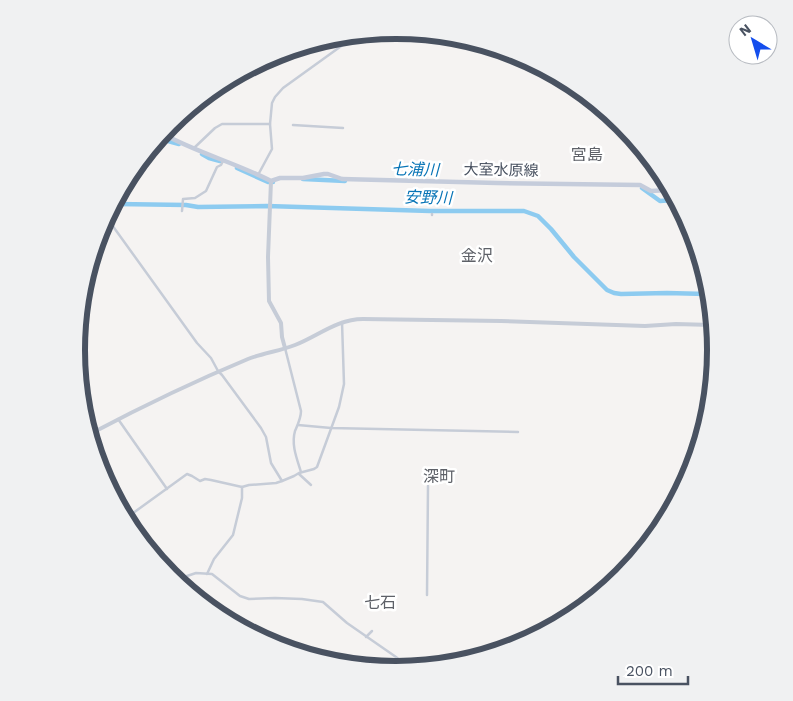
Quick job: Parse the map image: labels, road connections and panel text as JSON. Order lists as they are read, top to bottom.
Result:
{
  "streets": {
    "main road": ["大室水原線"]
  },
  "districts": [
    "宮島",
    "金沢",
    "深町",
    "七石"
  ],
  "water": ["七浦川", "安野川"],
  "scale_bar": "200 m",
  "north": "top left"
}
